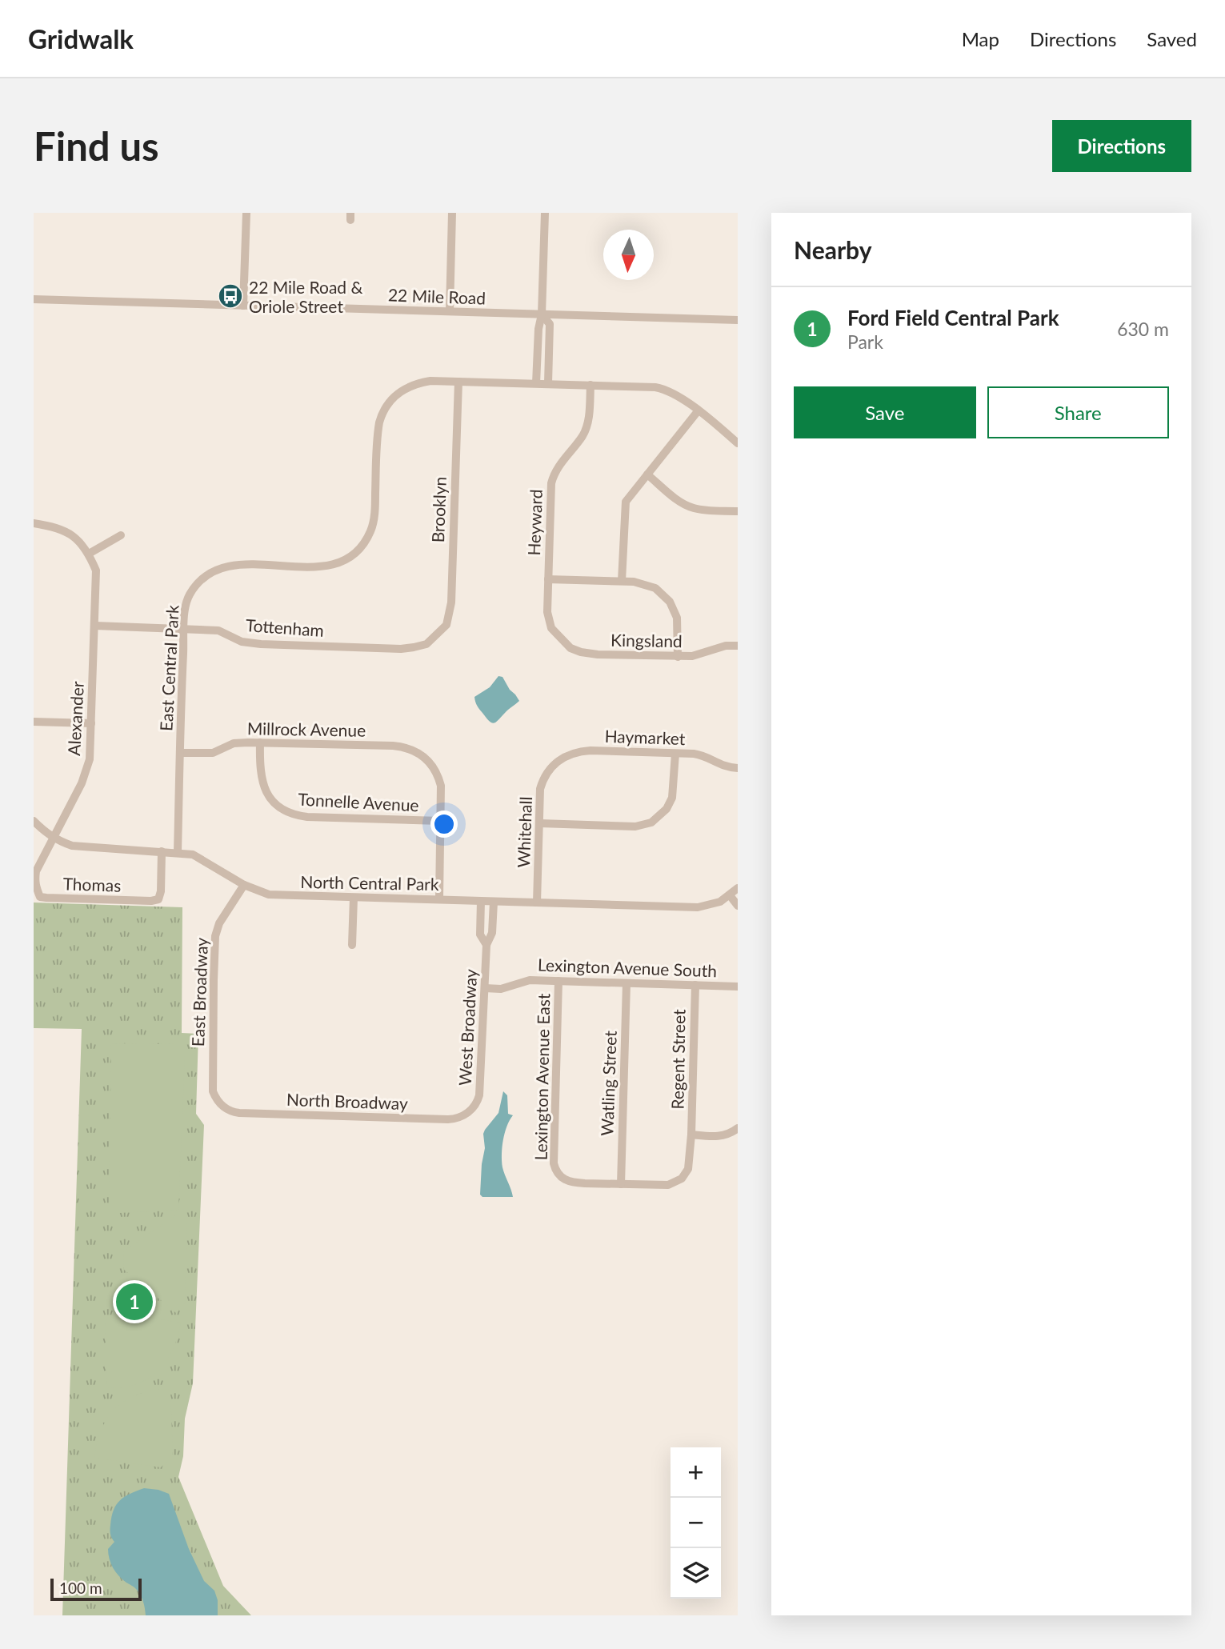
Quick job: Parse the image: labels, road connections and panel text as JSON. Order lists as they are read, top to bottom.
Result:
{
  "streets": {
    "street": [
      "22 Mile Road",
      "Brooklyn",
      "Heyward",
      "Tottenham",
      "Kingsland",
      "East Central Park",
      "Alexander",
      "Millrock Avenue",
      "Haymarket",
      "Tonnelle Avenue",
      "Whitehall",
      "North Central Park",
      "Thomas",
      "Lexington Avenue South",
      "East Broadway",
      "West Broadway",
      "Regent Street",
      "Lexington Avenue East",
      "Watling Street",
      "North Broadway"
    ]
  },
  "crossings": [
    ["Brooklyn", "Tottenham"],
    ["Brooklyn", "East Central Park"],
    ["Heyward", "Kingsland"],
    ["Tottenham", "East Central Park"],
    ["Tottenham", "Alexander"],
    ["East Central Park", "Millrock Avenue"],
    ["East Central Park", "North Central Park"],
    ["Alexander", "North Central Park"],
    ["Alexander", "Thomas"],
    ["Millrock Avenue", "Tonnelle Avenue"],
    ["Haymarket", "Whitehall"],
    ["Whitehall", "North Central Park"],
    ["North Central Park", "Thomas"],
    ["North Central Park", "East Broadway"],
    ["North Central Park", "West Broadway"],
    ["Lexington Avenue South", "West Broadway"],
    ["Lexington Avenue South", "Regent Street"],
    ["Lexington Avenue South", "Lexington Avenue East"],
    ["Lexington Avenue South", "Watling Street"],
    ["East Broadway", "North Broadway"],
    ["West Broadway", "North Broadway"],
    ["Regent Street", "Lexington Avenue East"],
    ["Regent Street", "Watling Street"],
    ["Lexington Avenue East", "Watling Street"]
  ],
  "places": {
    "bus stop": ["22 Mile Road & Oriole Street"]
  },
  "scale_bar": "100 m",
  "north": "bottom",
  "page": {
    "header": "Gridwalk",
    "nav": ["Map", "Directions", "Saved"],
    "buttons": [
      "Directions",
      ["Save", "Share"]
    ],
    "title": "Find us",
    "heading": "Nearby",
    "list": [
      {
        "mark": "1",
        "name": "Ford Field Central Park",
        "note": "Park",
        "value": "630 m"
      }
    ],
    "pins": "1",
    "map_buttons": ["+", "−"],
    "scale": "100 m"
  }
}
